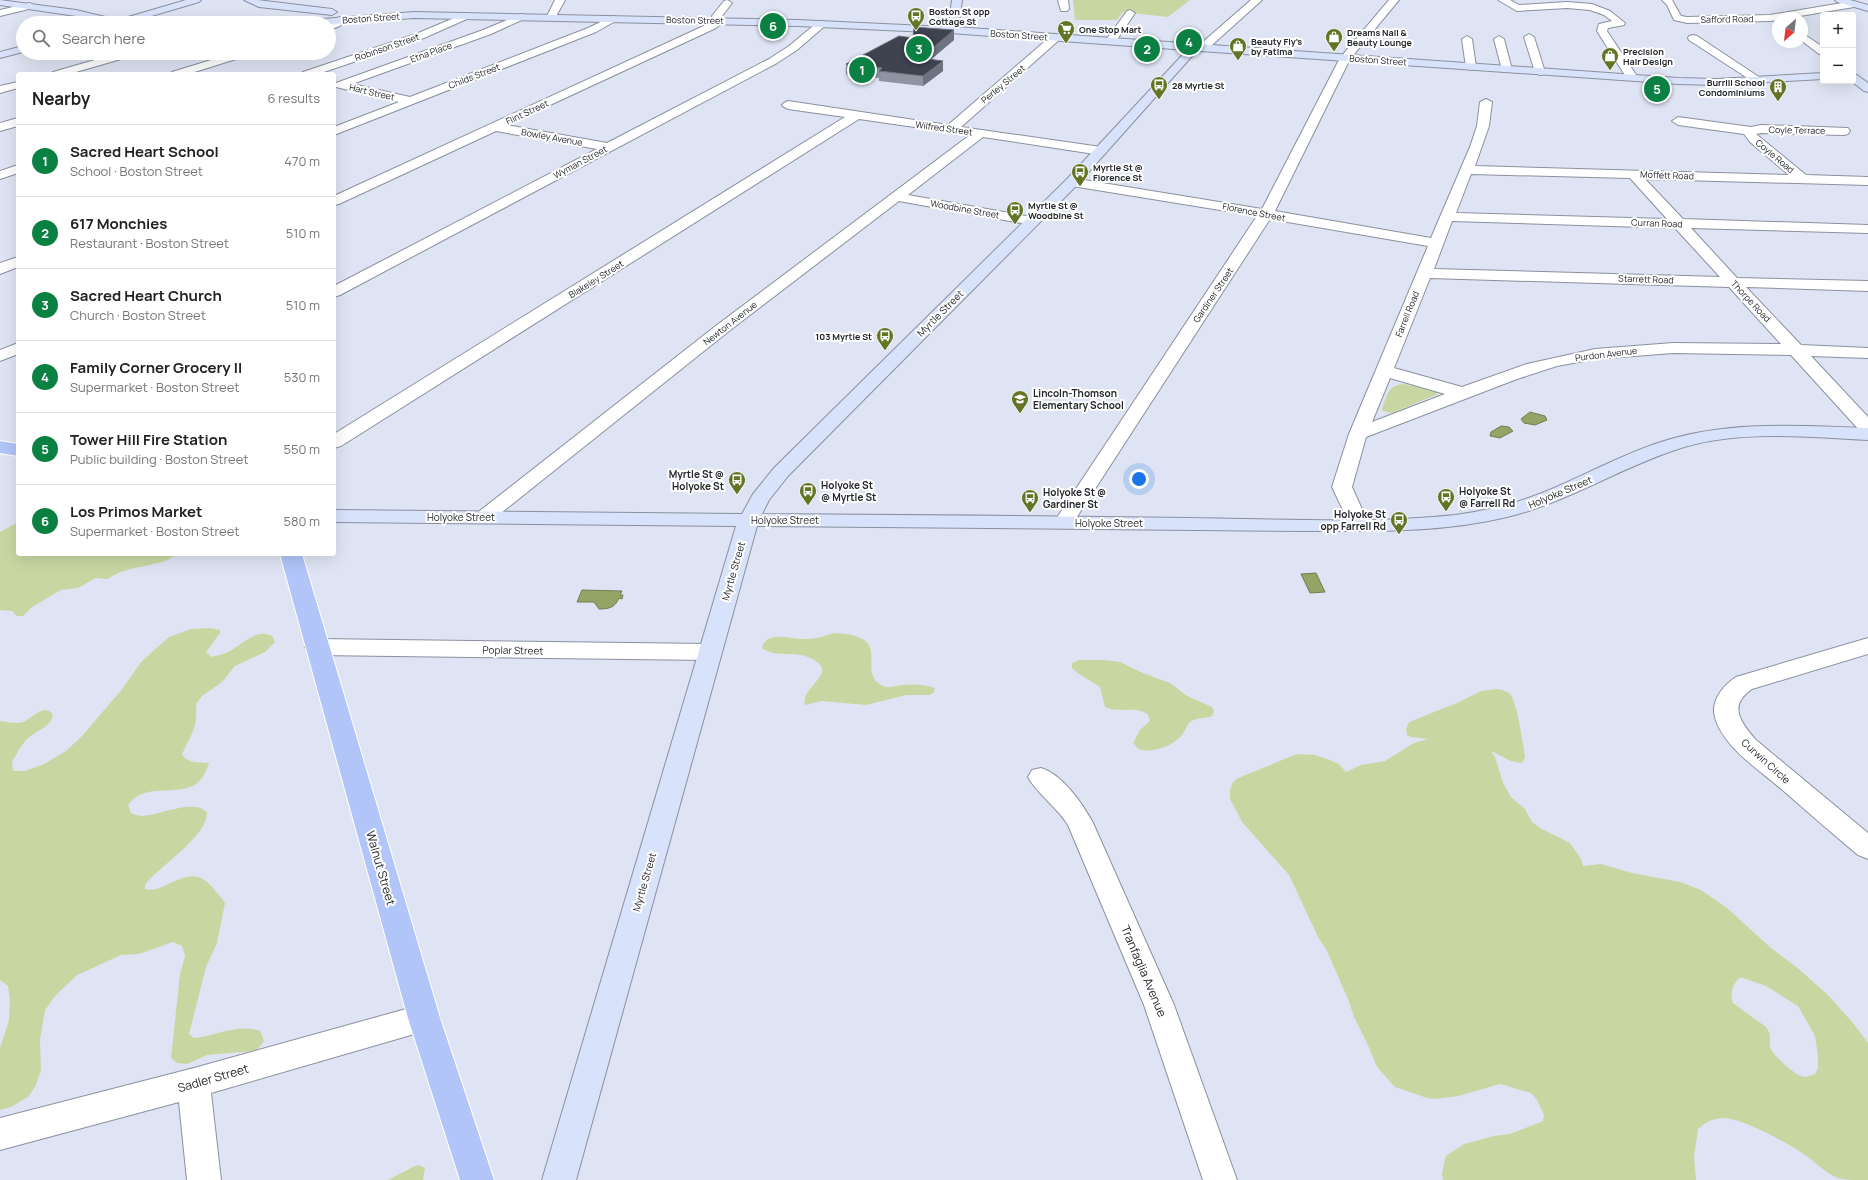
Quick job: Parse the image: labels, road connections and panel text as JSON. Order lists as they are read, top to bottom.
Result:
{
  "streets": {
    "main road": [
      "Boston Street",
      "Myrtle Street",
      "Holyoke Street",
      "Walnut Street"
    ],
    "street": [
      "Safford Road",
      "Robinson Street",
      "Etna Place",
      "Childs Street",
      "Perley Street",
      "Hart Street",
      "Flint Street",
      "Wilfred Street",
      "Coyle Terrace",
      "Bowley Avenue",
      "Coyle Road",
      "Wyman Street",
      "Moffett Road",
      "Woodbine Street",
      "Florence Street",
      "Curran Road",
      "Blakeley Street",
      "Starrett Road",
      "Gardiner Street",
      "Thorpe Road",
      "Farrell Road",
      "Newton Avenue",
      "Purdon Avenue",
      "Poplar Street",
      "Curwin Circle",
      "Tranfaglia Avenue",
      "Sadler Street"
    ]
  },
  "crossings": [
    ["Boston Street", "Robinson Street"],
    ["Boston Street", "Etna Place"],
    ["Boston Street", "Childs Street"],
    ["Boston Street", "Perley Street"],
    ["Boston Street", "Flint Street"],
    ["Boston Street", "Wyman Street"],
    ["Boston Street", "Gardiner Street"],
    ["Boston Street", "Myrtle Street"],
    ["Etna Place", "Hart Street"],
    ["Childs Street", "Hart Street"],
    ["Perley Street", "Wilfred Street"],
    ["Flint Street", "Bowley Avenue"],
    ["Wilfred Street", "Blakeley Street"],
    ["Wilfred Street", "Myrtle Street"],
    ["Wilfred Street", "Newton Avenue"],
    ["Coyle Terrace", "Coyle Road"],
    ["Bowley Avenue", "Wyman Street"],
    ["Coyle Road", "Moffett Road"],
    ["Moffett Road", "Thorpe Road"],
    ["Moffett Road", "Farrell Road"],
    ["Woodbine Street", "Myrtle Street"],
    ["Woodbine Street", "Newton Avenue"],
    ["Florence Street", "Gardiner Street"],
    ["Florence Street", "Myrtle Street"],
    ["Florence Street", "Farrell Road"],
    ["Curran Road", "Thorpe Road"],
    ["Curran Road", "Farrell Road"],
    ["Starrett Road", "Thorpe Road"],
    ["Starrett Road", "Farrell Road"],
    ["Gardiner Street", "Holyoke Street"],
    ["Thorpe Road", "Purdon Avenue"],
    ["Myrtle Street", "Holyoke Street"],
    ["Myrtle Street", "Poplar Street"],
    ["Farrell Road", "Purdon Avenue"],
    ["Farrell Road", "Holyoke Street"],
    ["Newton Avenue", "Holyoke Street"],
    ["Poplar Street", "Walnut Street"],
    ["Walnut Street", "Sadler Street"]
  ],
  "places": {
    "bus stop": [
      "Boston St opp Cottage St",
      "28 Myrtle St",
      "Myrtle St @ Florence St",
      "Myrtle St @ Woodbine St",
      "103 Myrtle St",
      "Myrtle St @ Holyoke St",
      "Holyoke St @ Myrtle St",
      "Holyoke St @ Farrell Rd",
      "Holyoke St @ Gardiner St",
      "Holyoke St opp Farrell Rd"
    ],
    "supermarket": ["One Stop Mart"],
    "shop": ["Dreams Nail & Beauty Lounge", "Beauty Fly's by Fatima", "Precision Hair Design"],
    "building": ["Burrill School Condominiums"],
    "school or university": ["Lincoln-Thomson Elementary School"]
  },
  "north": "bottom left",
  "page": {
    "pins": [
      "6",
      "4",
      "2",
      "3",
      "1",
      "5"
    ],
    "map_buttons": ["+", "−"],
    "search": "Search here",
    "heading": ["Nearby", "6 results"],
    "list": [
      {
        "mark": "1",
        "name": "Sacred Heart School",
        "note": "School · Boston Street",
        "value": "470 m"
      },
      {
        "mark": "2",
        "name": "617 Monchies",
        "note": "Restaurant · Boston Street",
        "value": "510 m"
      },
      {
        "mark": "3",
        "name": "Sacred Heart Church",
        "note": "Church · Boston Street",
        "value": "510 m"
      },
      {
        "mark": "4",
        "name": "Family Corner Grocery II",
        "note": "Supermarket · Boston Street",
        "value": "530 m"
      },
      {
        "mark": "5",
        "name": "Tower Hill Fire Station",
        "note": "Public building · Boston Street",
        "value": "550 m"
      },
      {
        "mark": "6",
        "name": "Los Primos Market",
        "note": "Supermarket · Boston Street",
        "value": "580 m"
      }
    ]
  }
}
